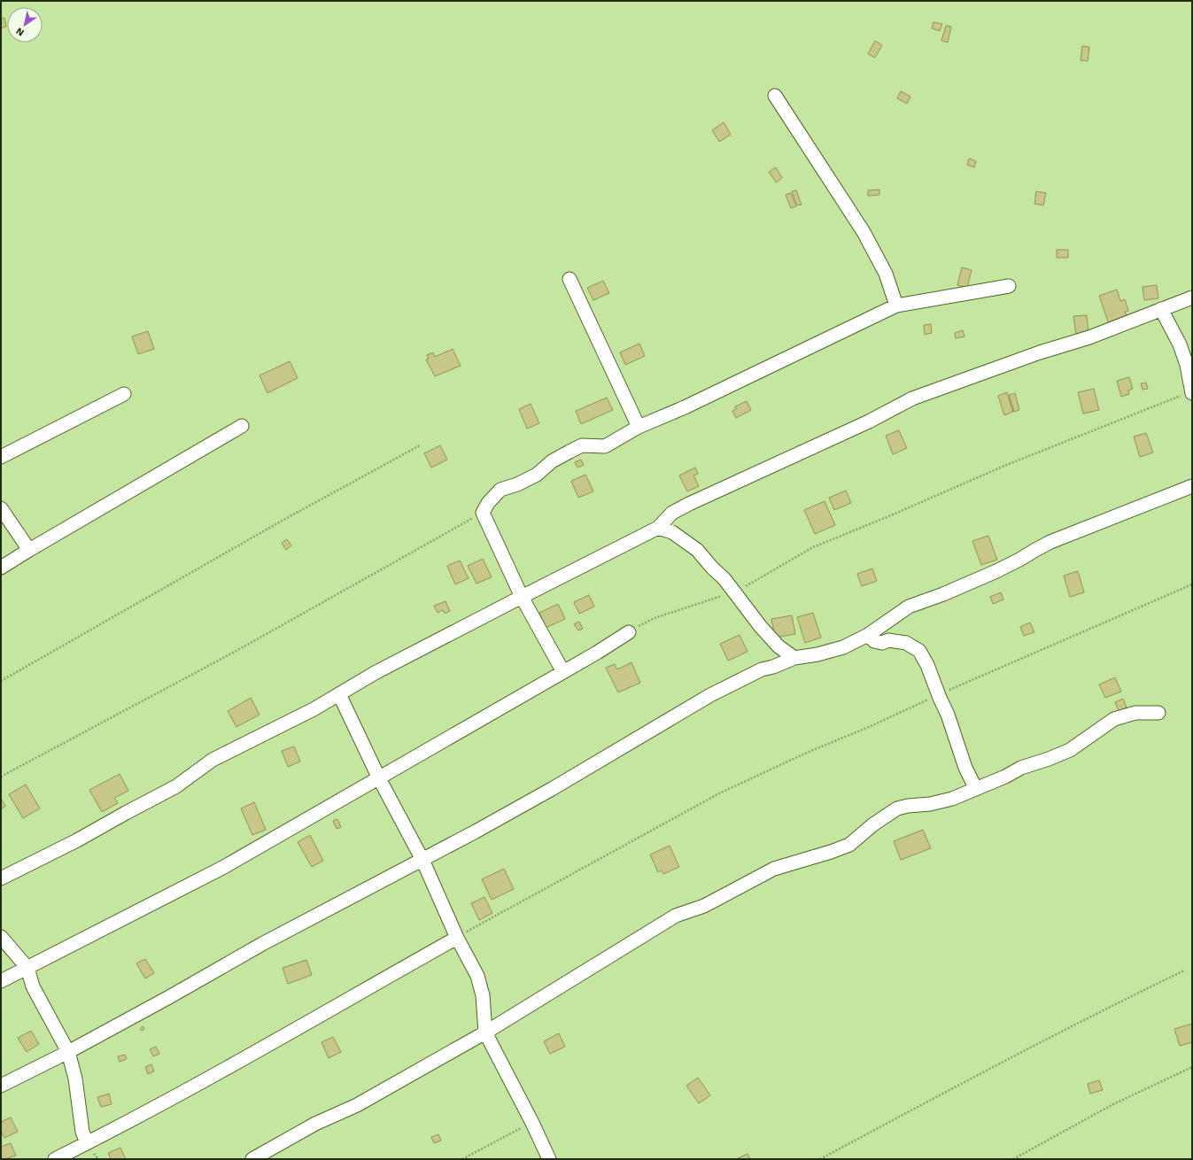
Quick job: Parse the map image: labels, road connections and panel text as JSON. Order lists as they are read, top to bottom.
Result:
{
  "north": "bottom left"
}
